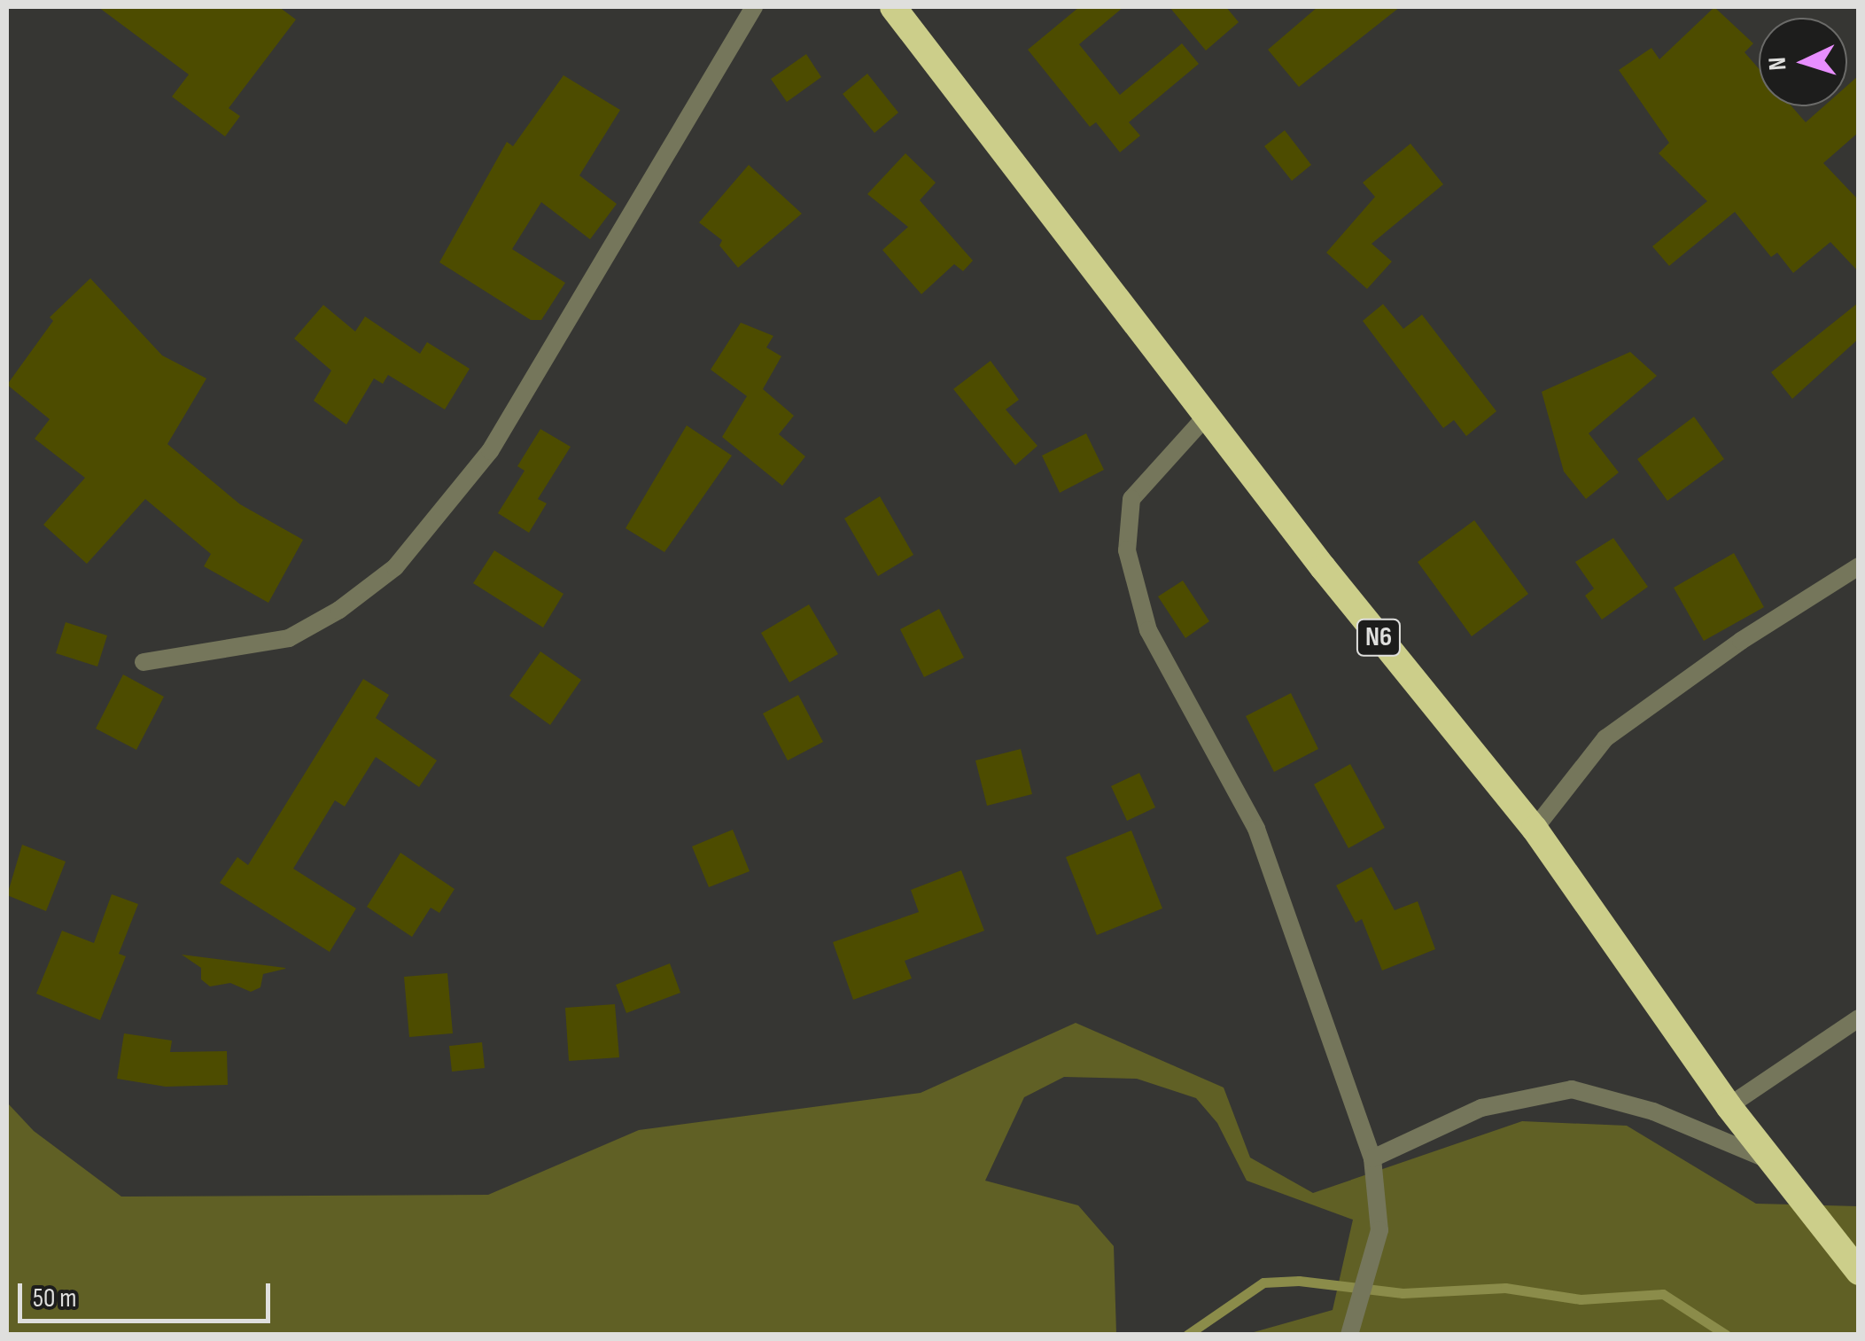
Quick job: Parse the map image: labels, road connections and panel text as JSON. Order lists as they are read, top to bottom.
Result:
{
  "streets": {
    "highway": ["N6"]
  },
  "scale_bar": "50 m",
  "north": "left"
}
